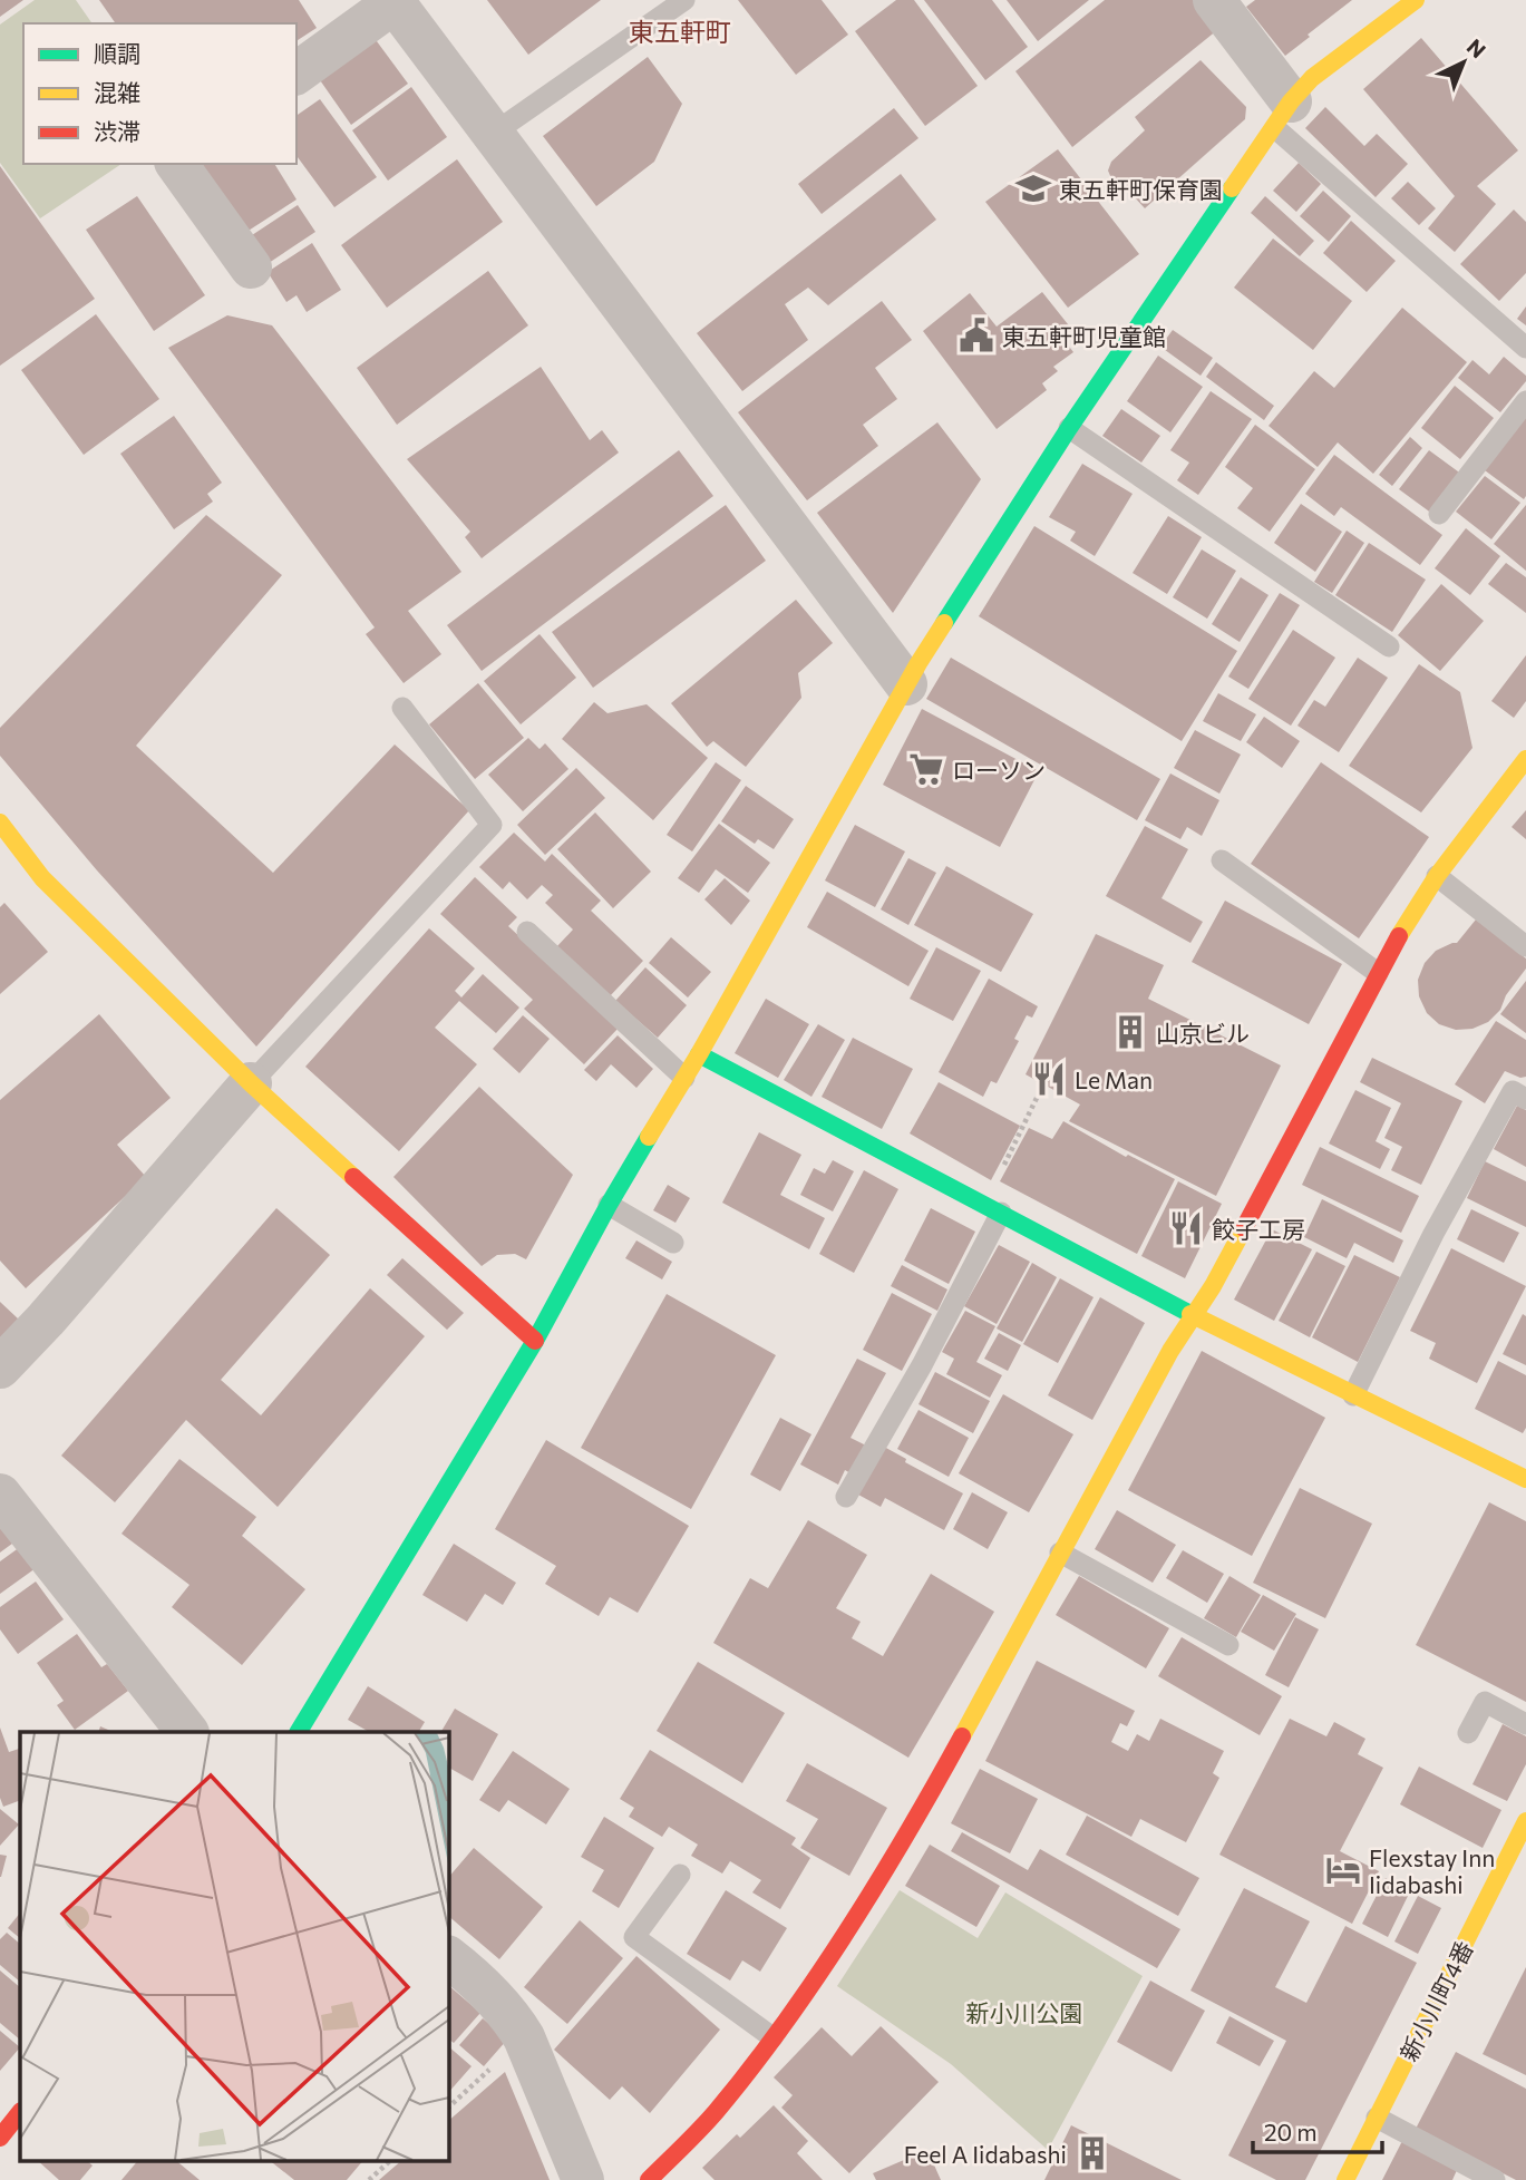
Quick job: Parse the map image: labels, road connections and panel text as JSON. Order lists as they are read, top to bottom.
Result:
{
  "streets": {
    "street": ["新小川町4番"]
  },
  "districts": ["東五軒町"],
  "parks": ["新小川公園"],
  "places": {
    "school or university": ["東五軒町保育園"],
    "public building": ["東五軒町児童館"],
    "supermarket": ["ローソン"],
    "building": ["山京ビル", "Feel A Iidabashi"],
    "restaurant": ["Le Man", "餃子工房"],
    "hotel": ["Flexstay Inn Iidabashi"]
  },
  "legend": ["順調", "混雑", "渋滞"],
  "scale_bar": "20 m",
  "north": "top right"
}
